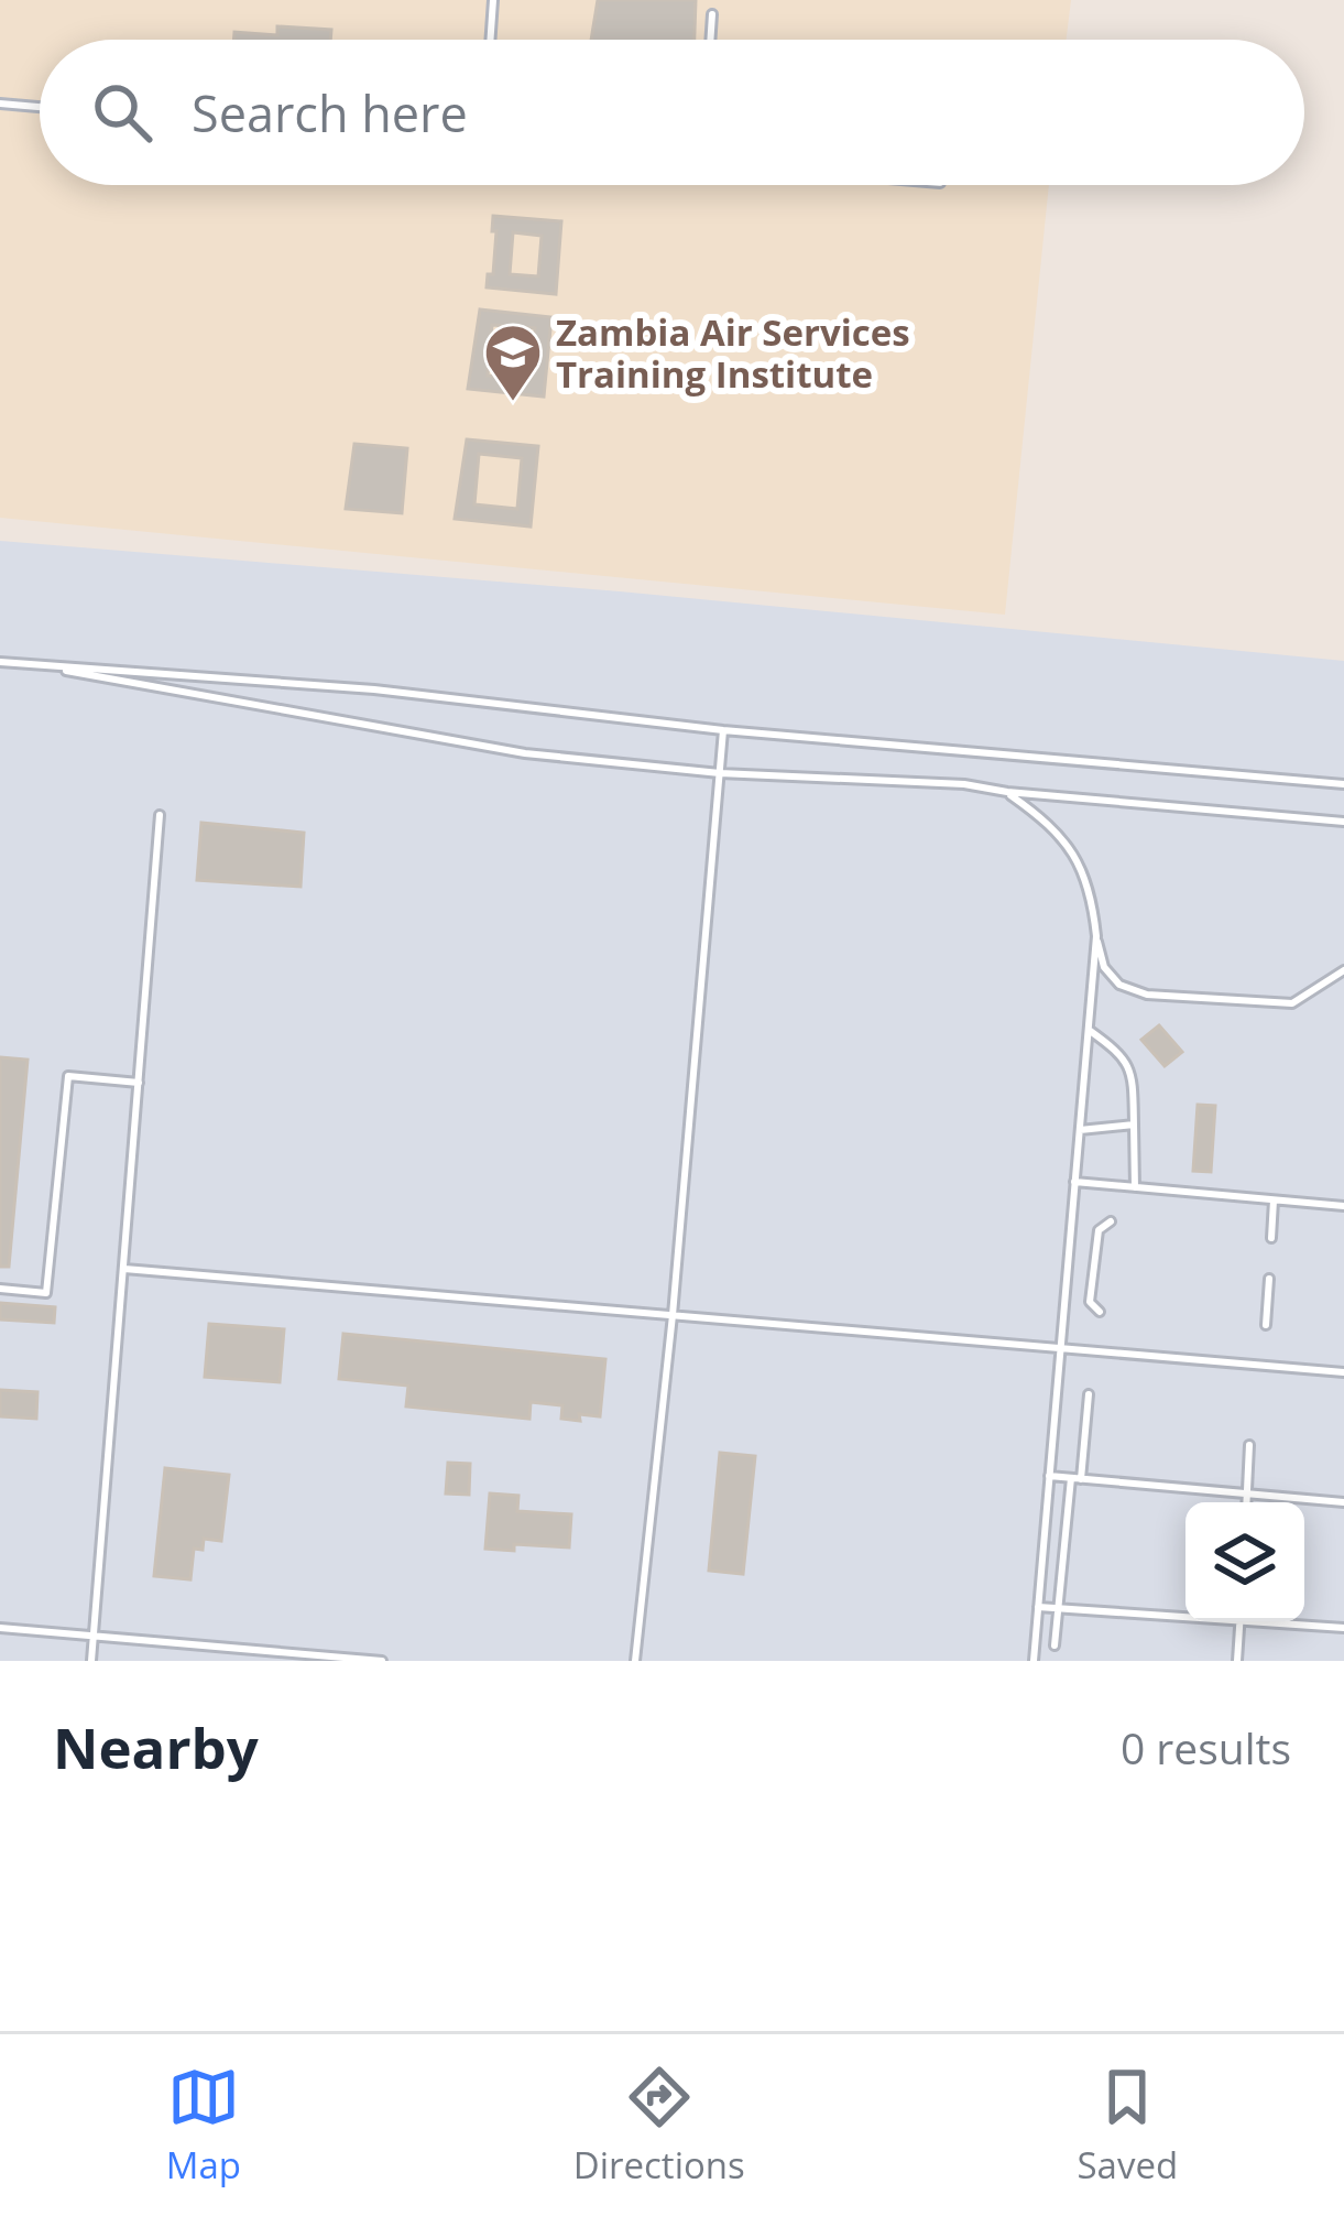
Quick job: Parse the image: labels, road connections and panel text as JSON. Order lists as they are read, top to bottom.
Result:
{
  "places": {
    "school or university": ["Zambia Air Services Training Institute"]
  },
  "page": {
    "search": "Search here",
    "heading": ["Nearby", "0 results"],
    "nav": ["Map", "Directions", "Saved"]
  }
}
